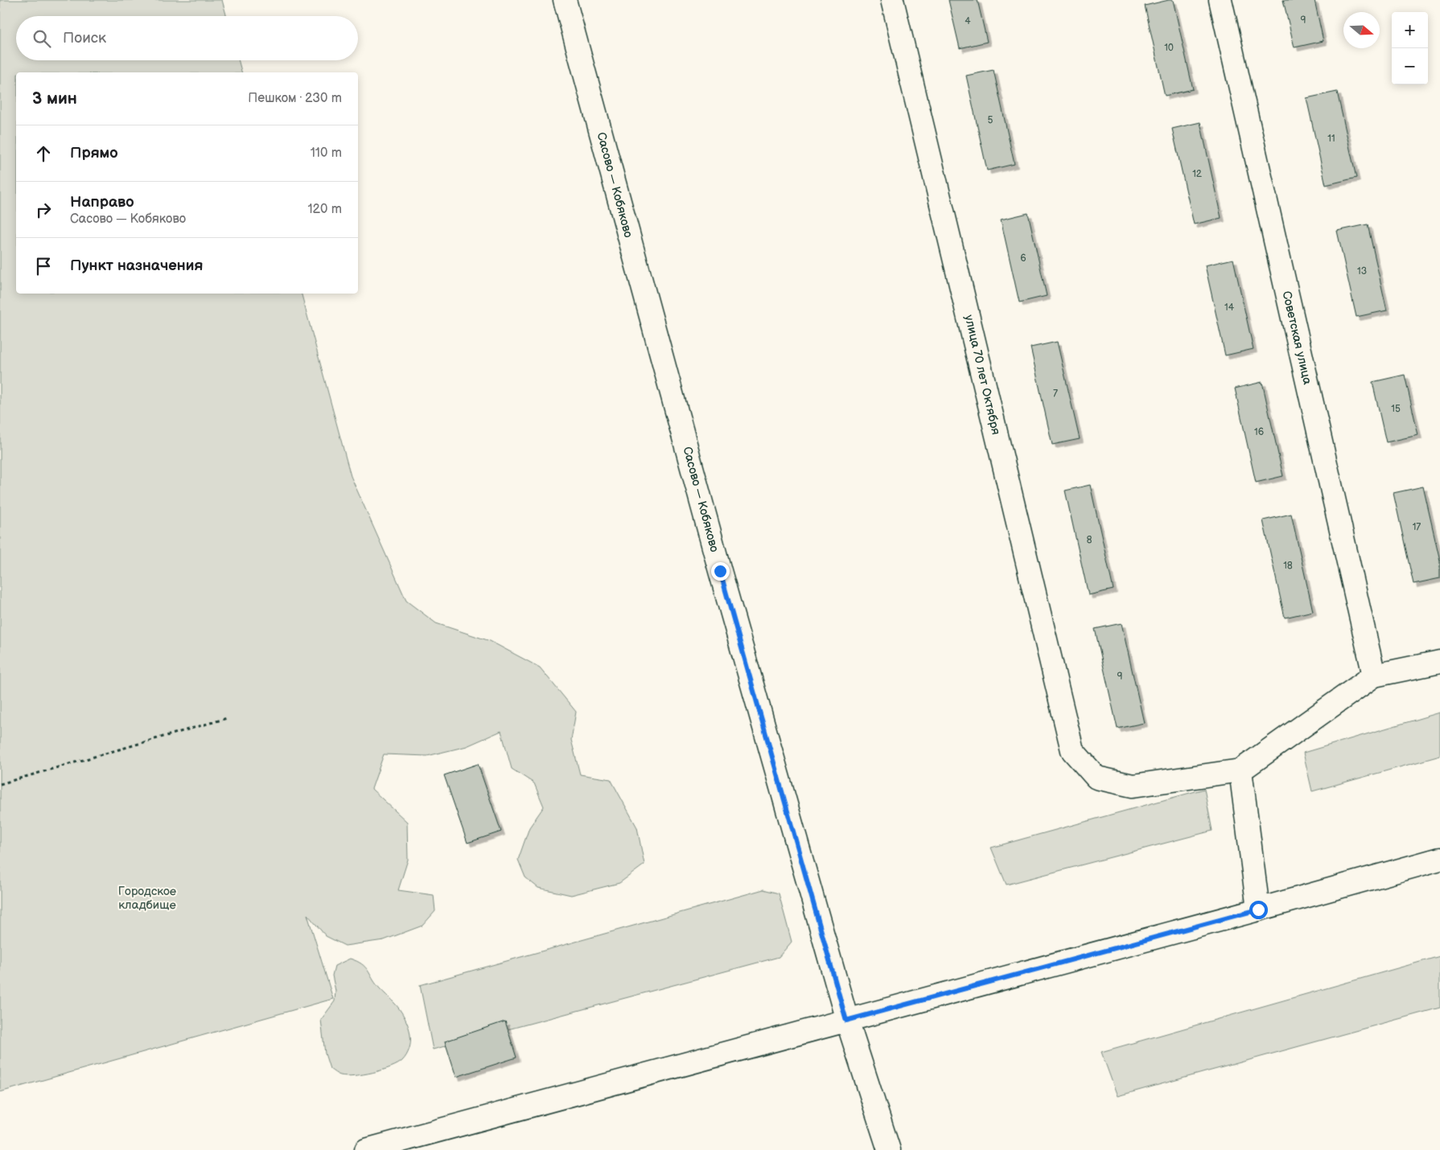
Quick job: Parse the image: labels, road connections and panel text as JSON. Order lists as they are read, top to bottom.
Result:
{
  "streets": {
    "street": ["Сасово — Кобяково", "Советская улица", "улица 70 лет Октября"]
  },
  "parks": ["Городское кладбище"],
  "house_numbers": [
    "9",
    "4",
    "10",
    "5",
    "11",
    "12",
    "6",
    "13",
    "14",
    "7",
    "15",
    "16",
    "17",
    "8",
    "18",
    "9"
  ],
  "north": "right",
  "page": {
    "map_buttons": ["+", "−"],
    "search": "Поиск",
    "heading": ["3 мин", "Пешком · 230 m"],
    "list": [
      ["Прямо", "110 m"],
      ["Направо", "Сасово — Кобяково", "120 m"],
      "Пункт назначения"
    ]
  }
}
